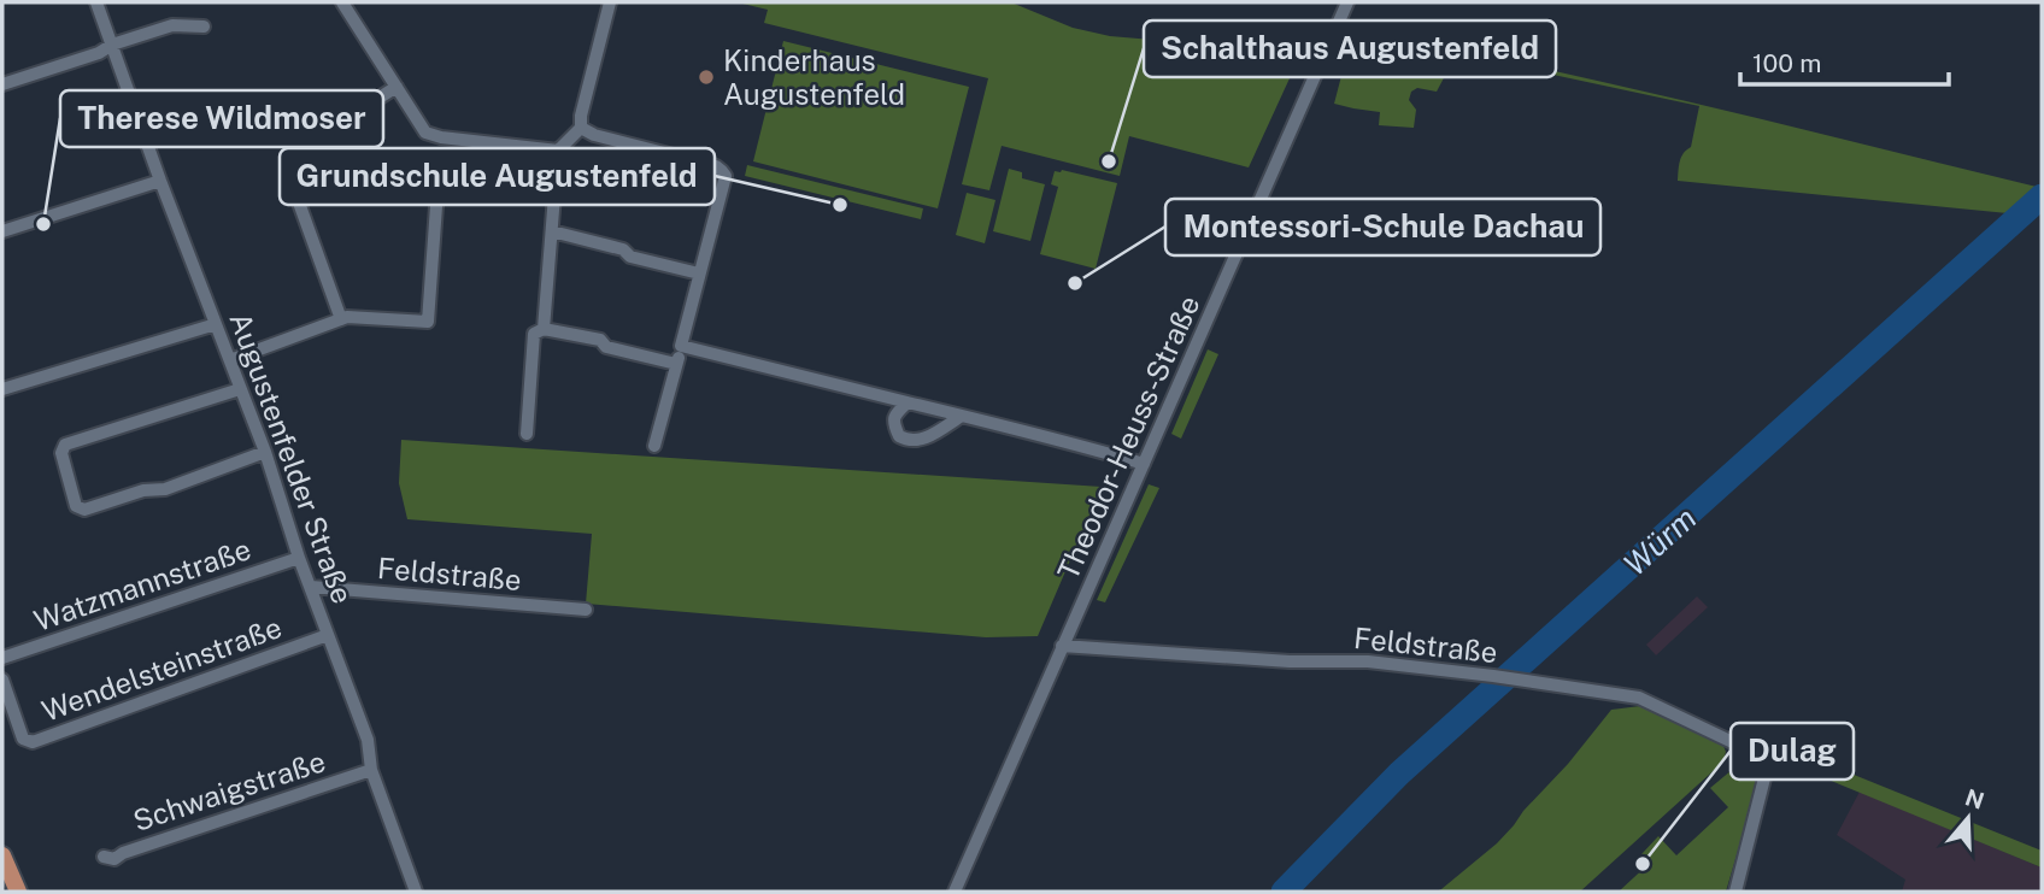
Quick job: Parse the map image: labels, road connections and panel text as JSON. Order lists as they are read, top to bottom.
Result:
{
  "streets": {
    "street": [
      "Theodor-Heuss-Straße",
      "Augustenfelder Straße",
      "Feldstraße",
      "Watzmannstraße",
      "Wendelsteinstraße",
      "Schwaigstraße"
    ]
  },
  "crossings": [
    ["Theodor-Heuss-Straße", "Feldstraße"],
    ["Augustenfelder Straße", "Feldstraße"],
    ["Augustenfelder Straße", "Watzmannstraße"],
    ["Augustenfelder Straße", "Wendelsteinstraße"],
    ["Augustenfelder Straße", "Schwaigstraße"]
  ],
  "water": ["Würm"],
  "places": [
    "Kinderhaus Augustenfeld",
    "Schalthaus Augustenfeld",
    "Grundschule Augustenfeld",
    "Therese Wildmoser",
    "Montessori-Schule Dachau",
    "Dulag"
  ],
  "scale_bar": "100 m",
  "north": "top"
}
